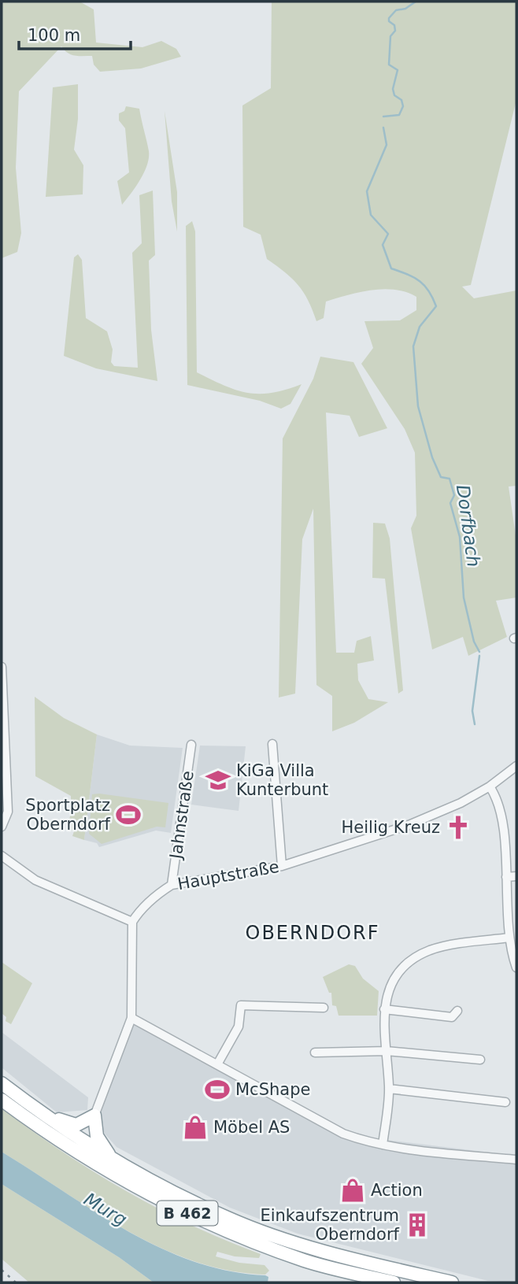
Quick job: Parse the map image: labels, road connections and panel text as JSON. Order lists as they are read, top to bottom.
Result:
{
  "streets": {
    "highway": ["B 462"],
    "street": ["Jahnstraße", "Hauptstraße"]
  },
  "crossings": [
    ["Jahnstraße", "Hauptstraße"]
  ],
  "districts": ["OBERNDORF"],
  "water": ["Dorfbach", "Murg"],
  "places": {
    "school or university": ["KiGa Villa Kunterbunt"],
    "sports": ["Sportplatz Oberndorf", "McShape"],
    "church": ["Heilig Kreuz"],
    "shop": ["Möbel AS", "Action"],
    "building": ["Einkaufszentrum Oberndorf"]
  },
  "scale_bar": "100 m"
}
